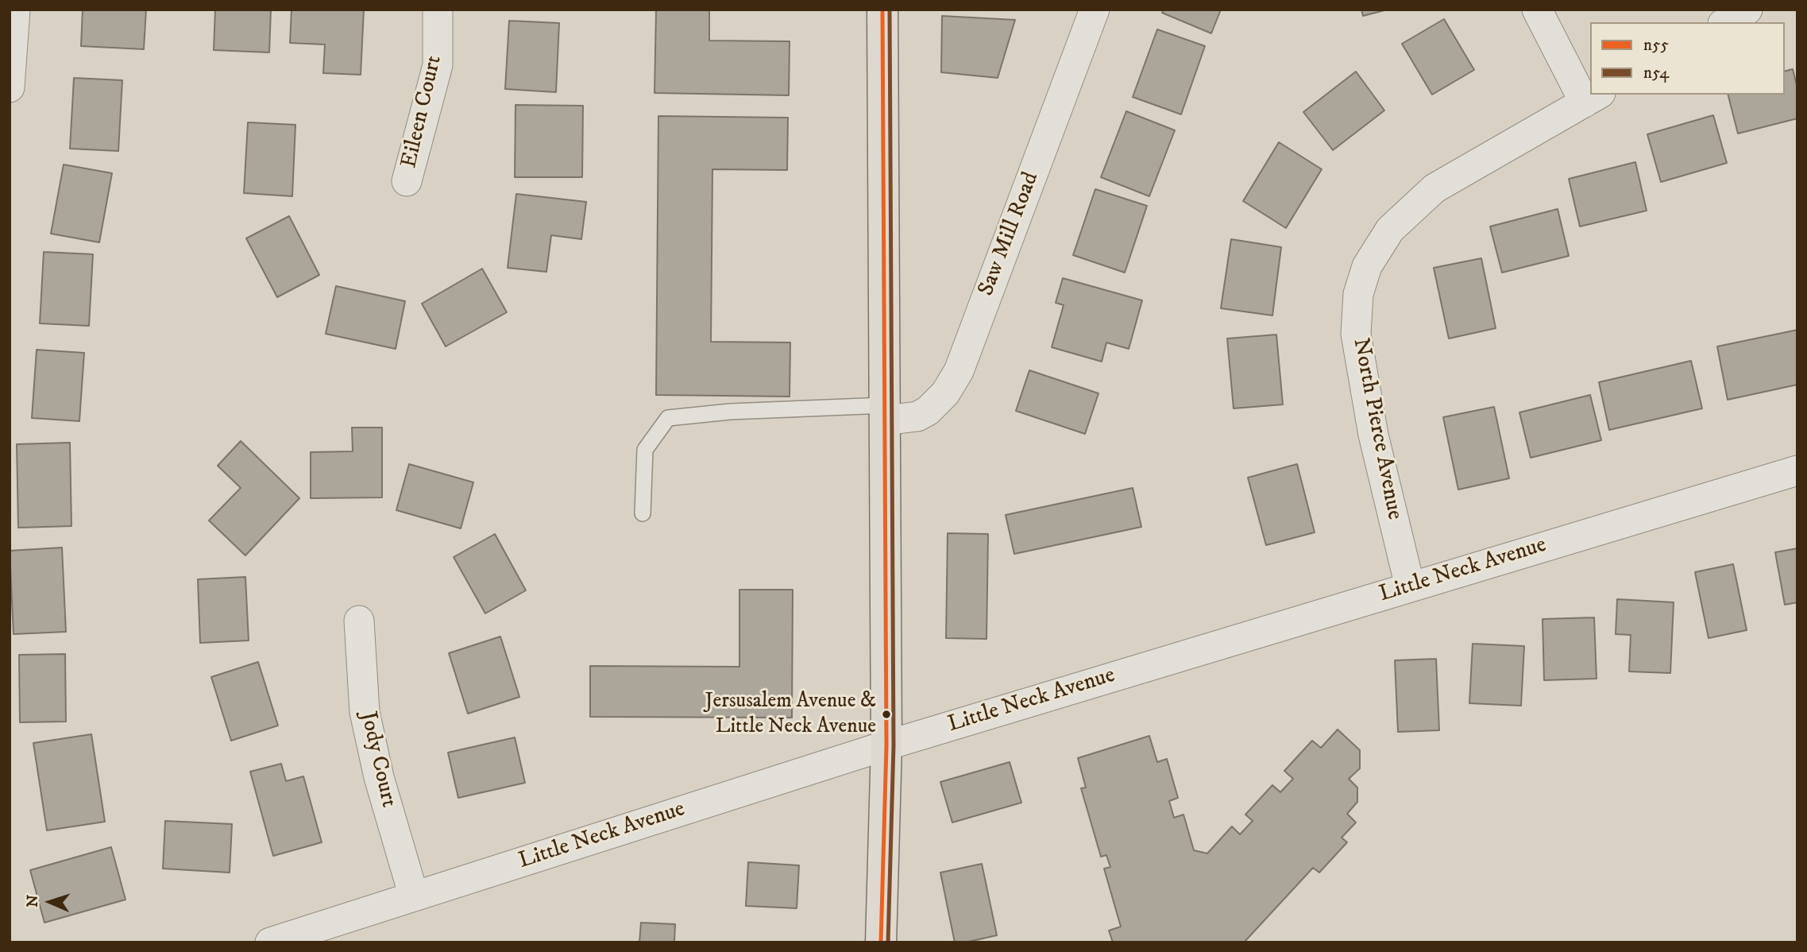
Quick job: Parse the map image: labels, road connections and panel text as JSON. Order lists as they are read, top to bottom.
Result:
{
  "streets": {
    "street": [
      "Eileen Court",
      "Saw Mill Road",
      "North Pierce Avenue",
      "Little Neck Avenue",
      "Jody Court"
    ]
  },
  "crossings": [
    ["North Pierce Avenue", "Little Neck Avenue"],
    ["Little Neck Avenue", "Jody Court"]
  ],
  "places": ["Jersusalem Avenue & Little Neck Avenue"],
  "lines": ["transit line n55", "transit line n54"],
  "legend": ["n55", "n54"],
  "north": "left"
}
